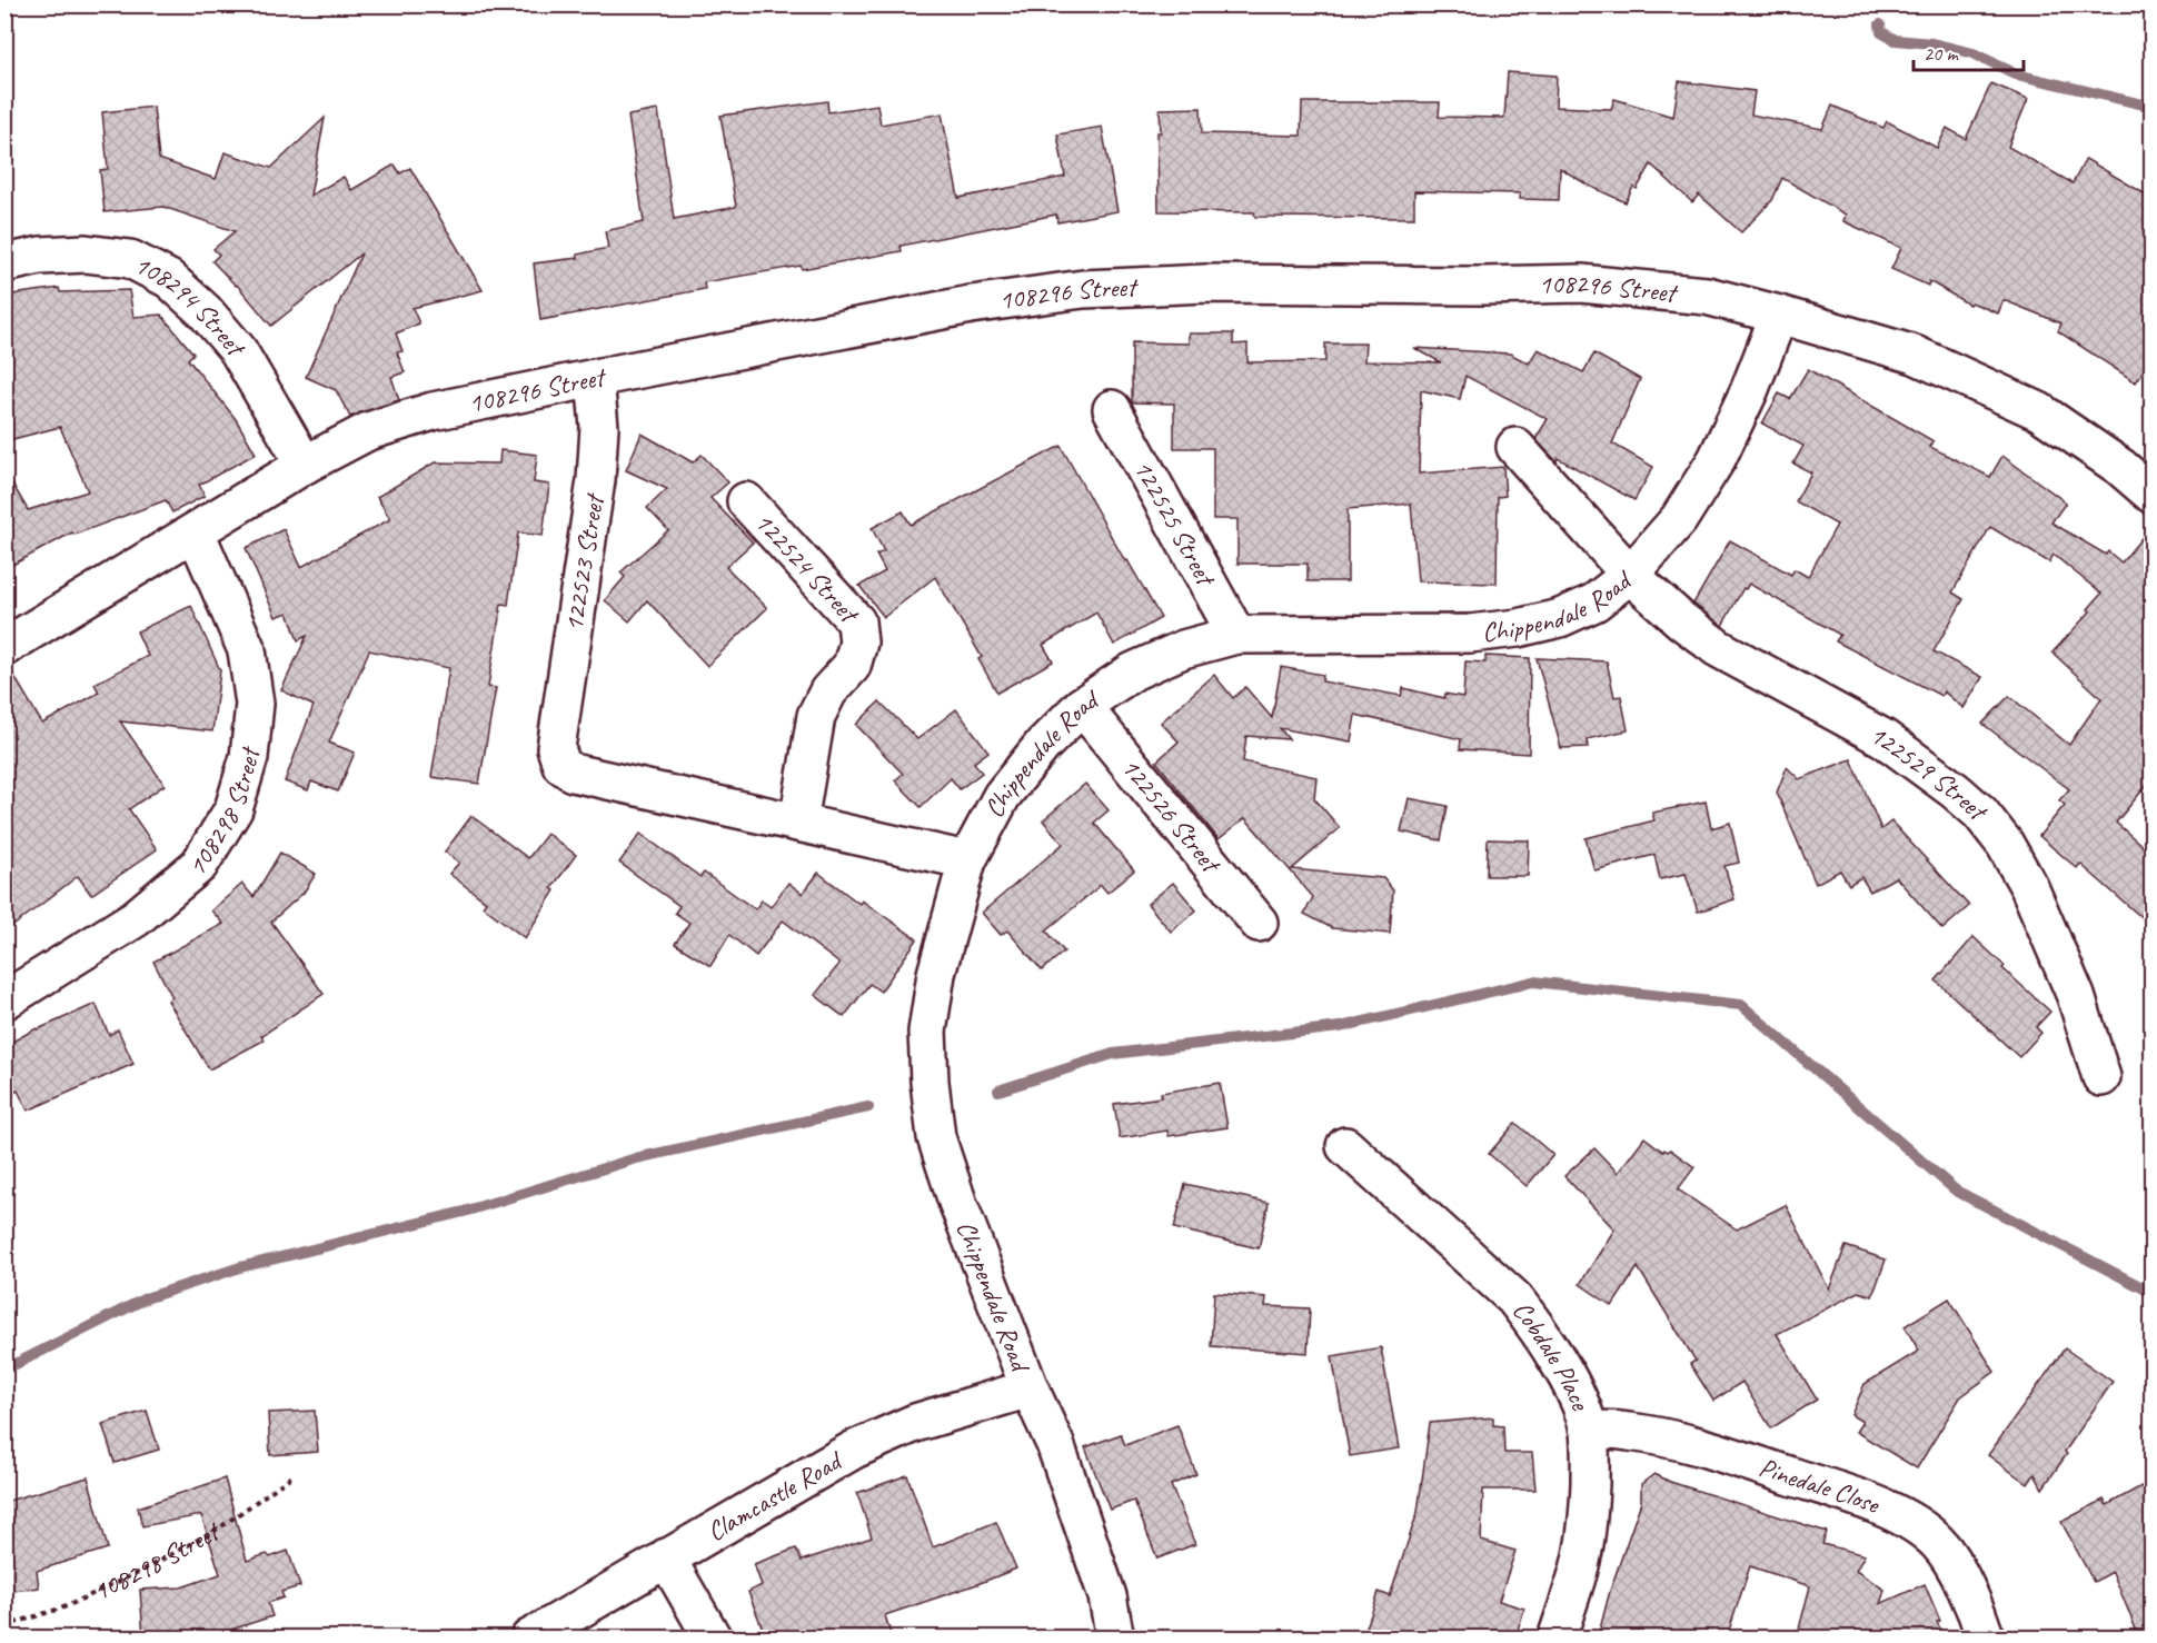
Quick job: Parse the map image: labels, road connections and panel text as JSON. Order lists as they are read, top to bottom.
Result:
{
  "streets": {
    "street": [
      "108296 Street",
      "108294 Street",
      "122525 Street",
      "122523 Street",
      "122524 Street",
      "Chippendale Road",
      "122529 Street",
      "108298 Street",
      "122526 Street",
      "Cobdale Place",
      "Pinedale Close",
      "Clamcastle Road"
    ]
  },
  "crossings": [
    ["108296 Street", "108294 Street"],
    ["108296 Street", "122523 Street"],
    ["108296 Street", "Chippendale Road"],
    ["108296 Street", "108298 Street"],
    ["122525 Street", "Chippendale Road"],
    ["122523 Street", "122524 Street"],
    ["Chippendale Road", "122529 Street"],
    ["Chippendale Road", "122526 Street"],
    ["Chippendale Road", "Clamcastle Road"],
    ["Cobdale Place", "Pinedale Close"]
  ],
  "scale_bar": "20 m"
}
